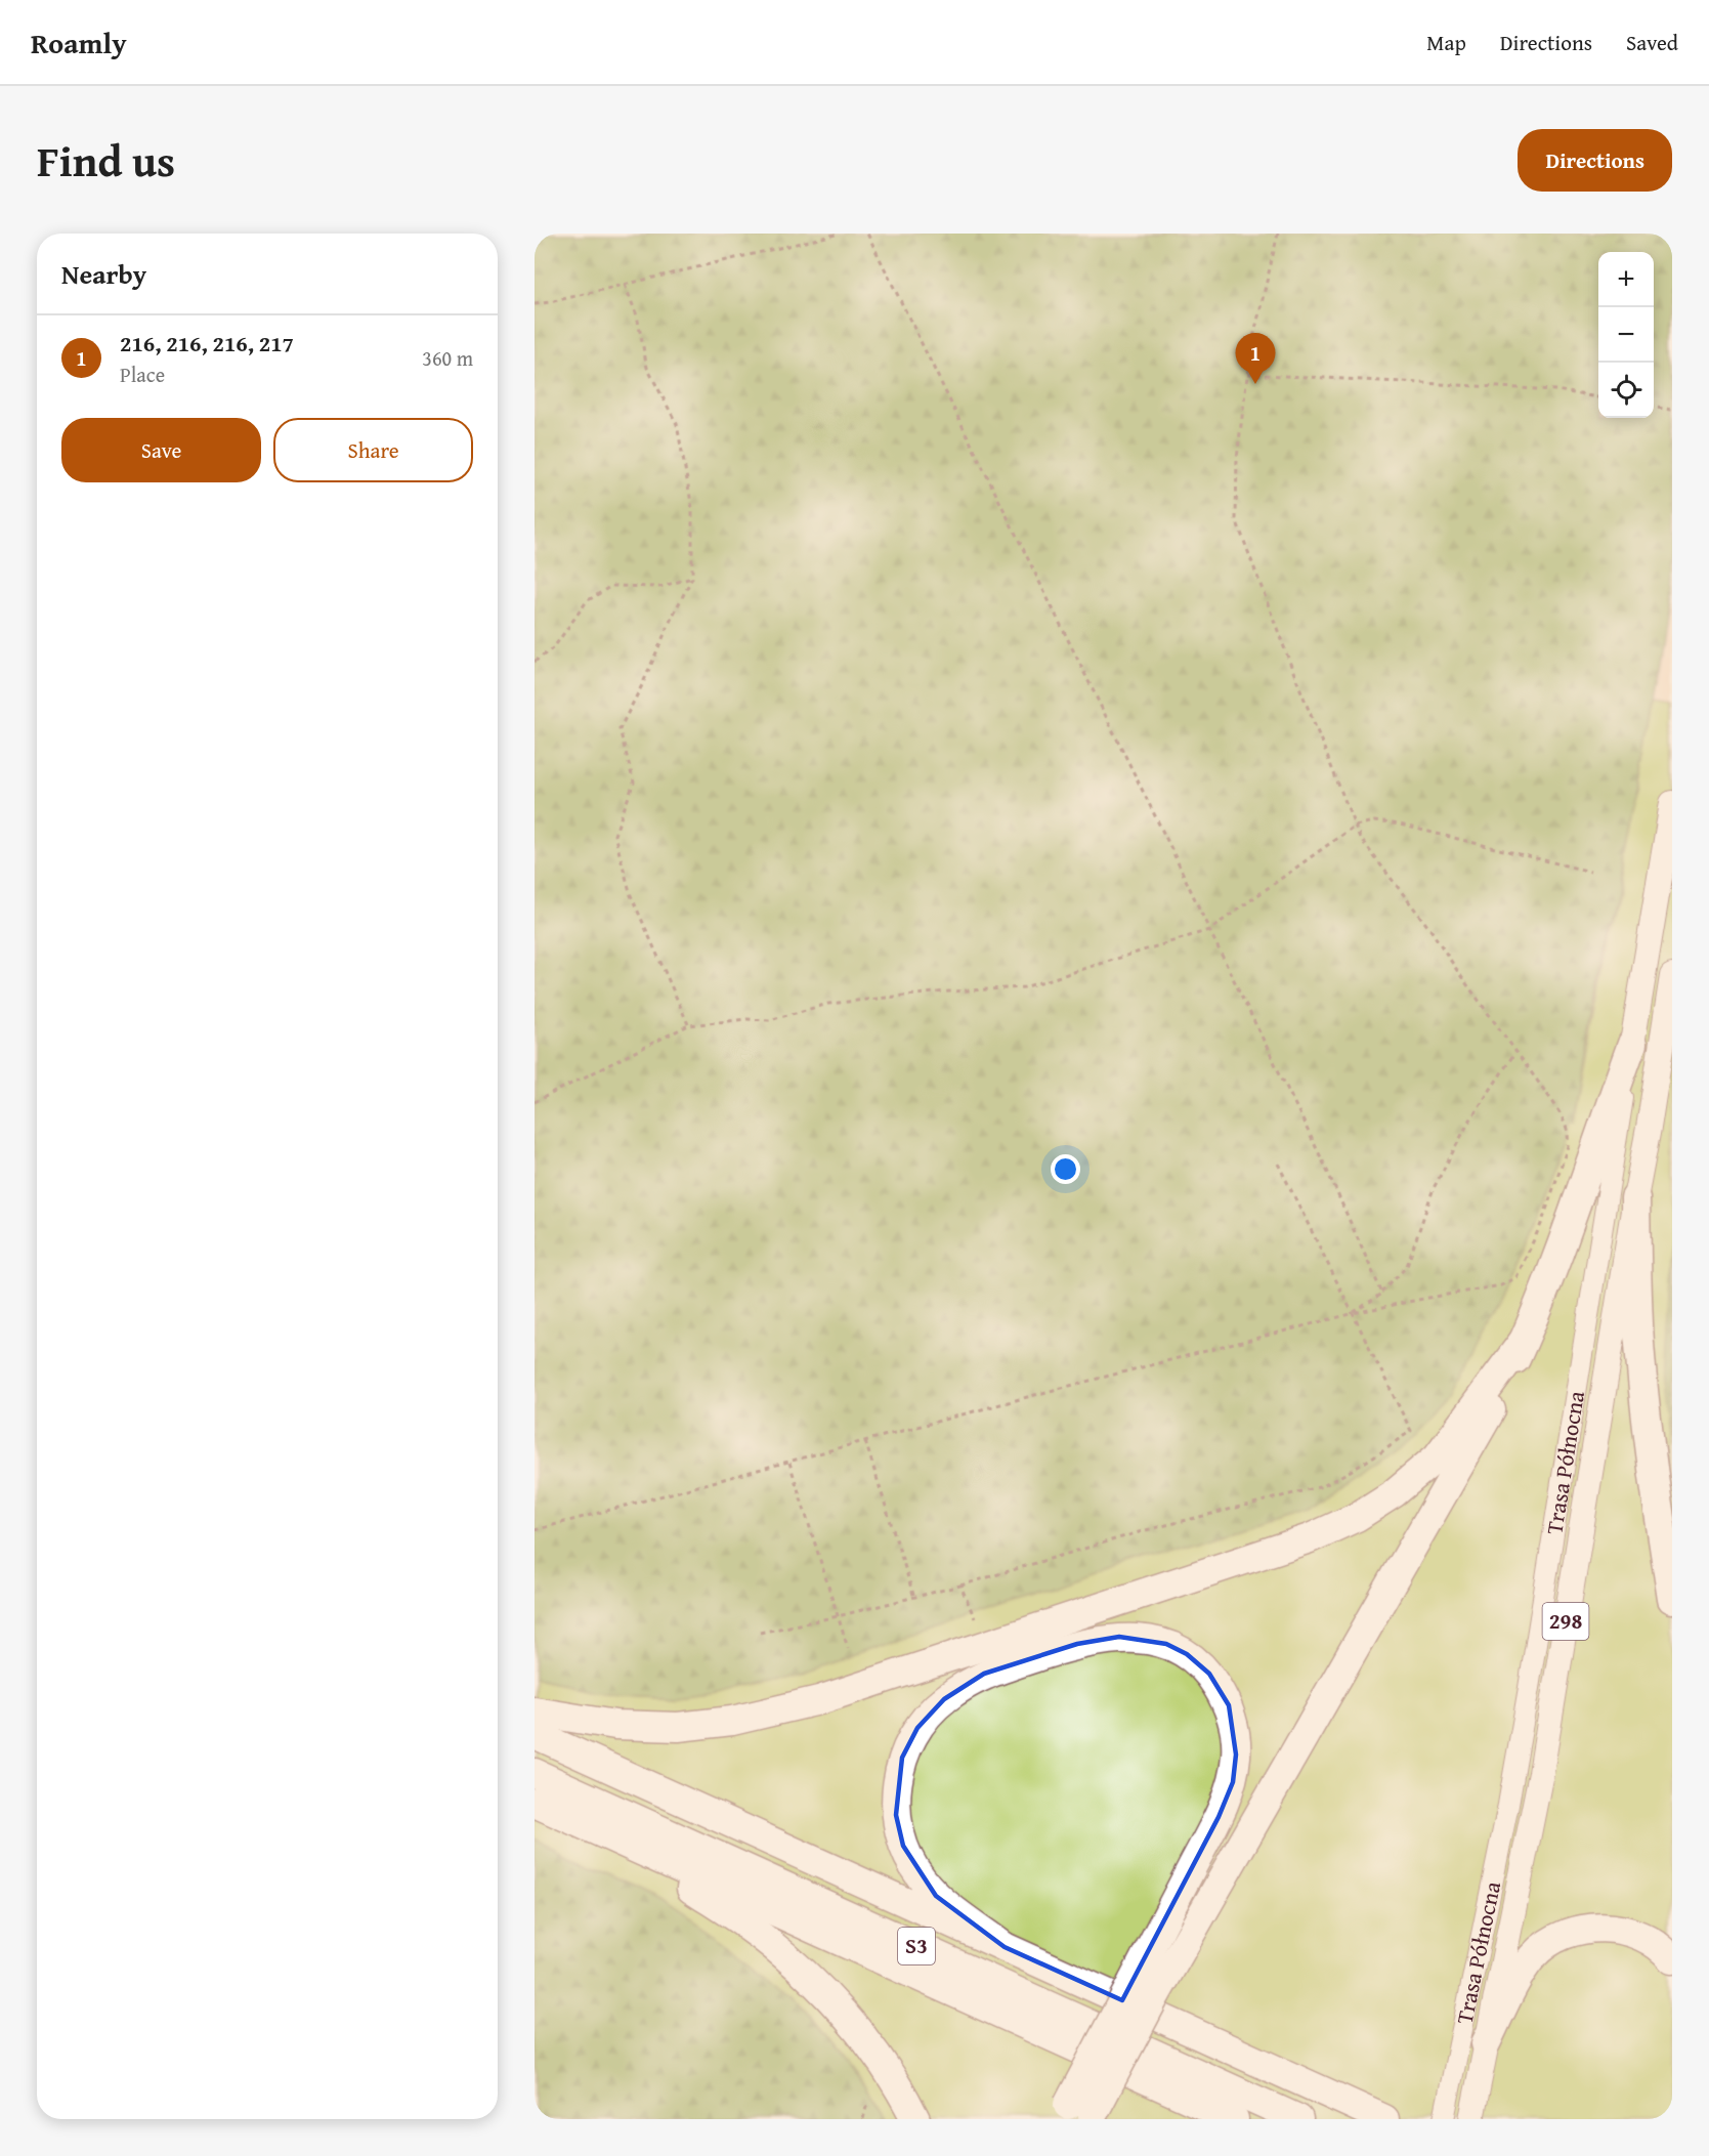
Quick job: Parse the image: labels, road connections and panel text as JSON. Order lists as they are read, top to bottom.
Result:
{
  "streets": {
    "highway": ["S3"],
    "main road": ["Trasa Północna", "298"]
  },
  "page": {
    "header": "Roamly",
    "nav": ["Map", "Directions", "Saved"],
    "title": "Find us",
    "buttons": [
      "Directions",
      ["Save", "Share"]
    ],
    "heading": "Nearby",
    "map_buttons": ["+", "−"],
    "list": [
      {
        "mark": "1",
        "name": "216, 216, 216, 217",
        "note": "Place",
        "value": "360 m"
      }
    ],
    "pins": "1"
  }
}
